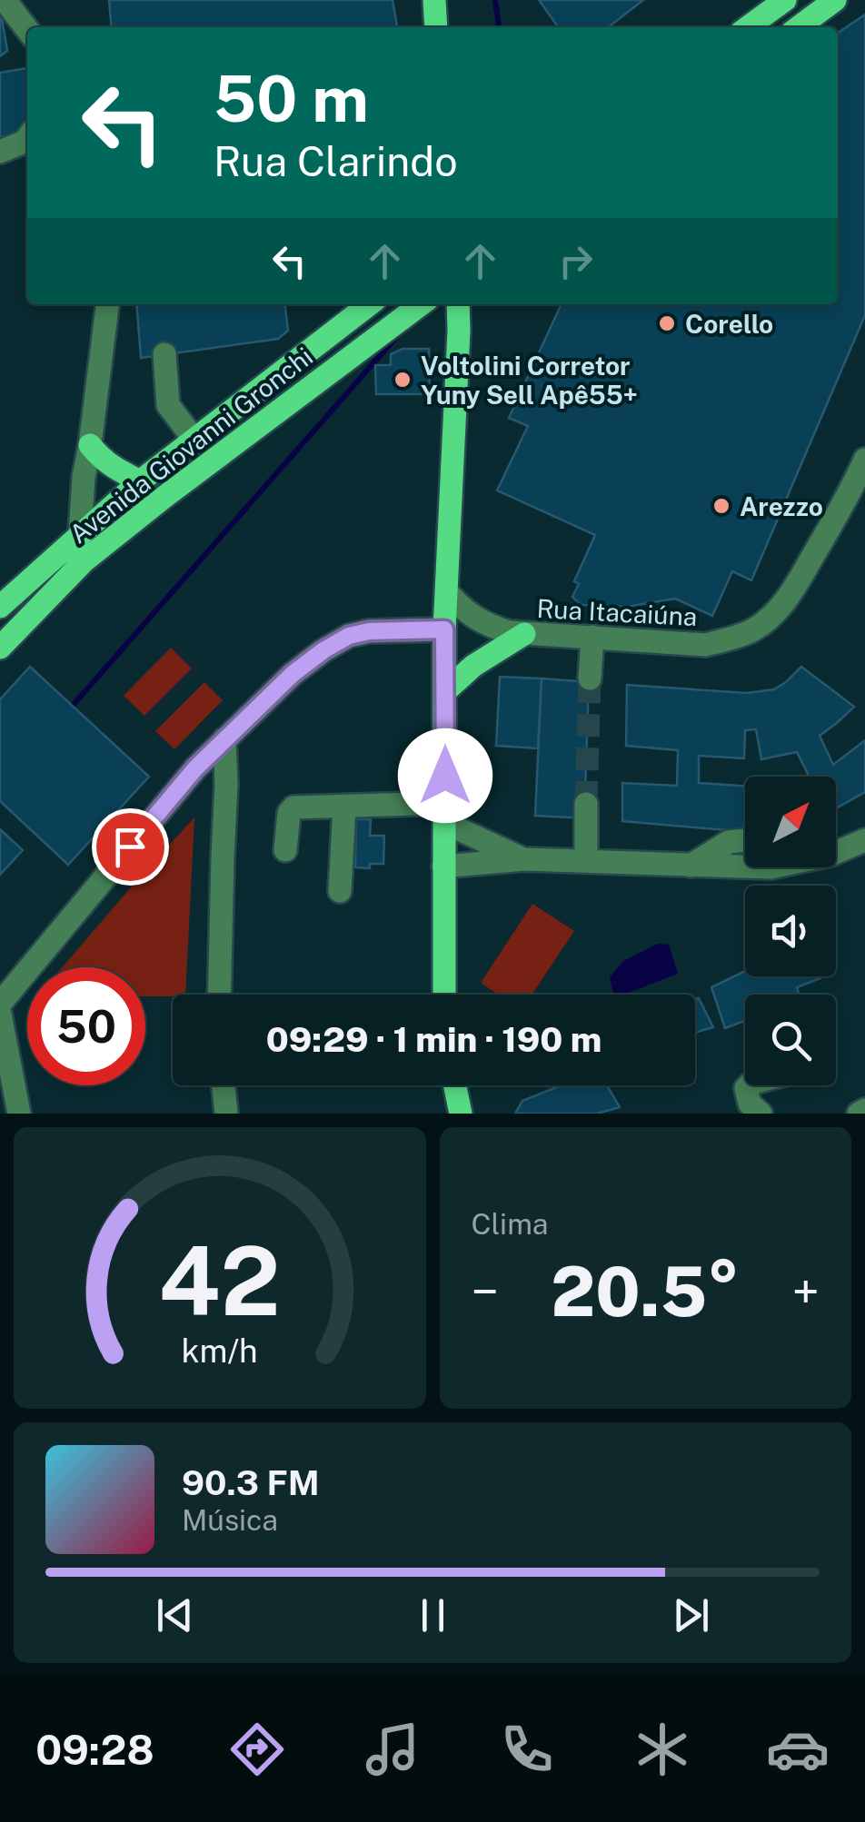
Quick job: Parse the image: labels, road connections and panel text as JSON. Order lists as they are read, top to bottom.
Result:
{
  "streets": {
    "main road": ["Avenida Giovanni Gronchi"],
    "street": ["Rua Itacaiúna"]
  },
  "places": ["Corello", "Voltolini Corretor Yuny Sell Apê55+", "Arezzo"],
  "north": "top right",
  "page": {
    "turn": ["50 m", "Rua Clarindo"],
    "limit": "50",
    "trip": "09:29 · 1 min · 190 m",
    "tile": "Clima",
    "heat": ["−", "20.5°", "+"],
    "song": ["90.3 FM", "Música"],
    "tabs": "09:28",
    "gauge": ["42", "km/h"]
  }
}
